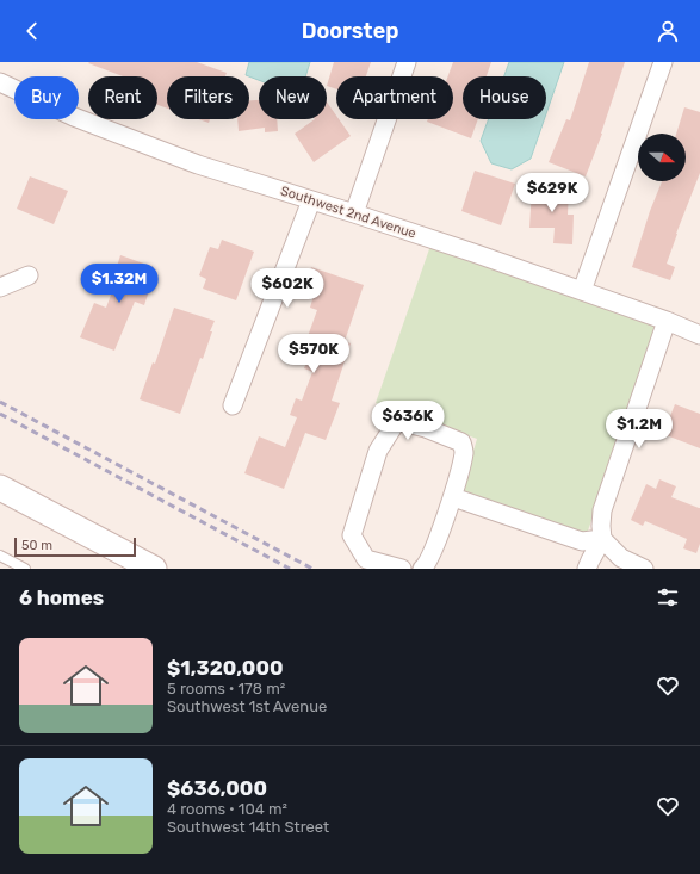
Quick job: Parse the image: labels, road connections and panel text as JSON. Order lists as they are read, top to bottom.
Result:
{
  "streets": {
    "street": ["Southwest 2nd Avenue"]
  },
  "scale_bar": "50 m",
  "north": "right",
  "page": {
    "header": "Doorstep",
    "chip": [
      "Buy",
      "Rent",
      "Filters",
      "New",
      "Apartment",
      "House"
    ],
    "price": [
      "$629K",
      "$1.32M",
      "$602K",
      "$570K",
      "$636K",
      "$1.2M"
    ],
    "scale": "50 m",
    "heading": "6 homes",
    "list": [
      {
        "name": "$1,320,000",
        "note": "5 rooms · 178 m² · Southwest 1st Avenue"
      },
      {
        "name": "$636,000",
        "note": "4 rooms · 104 m² · Southwest 14th Street"
      }
    ]
  }
}
